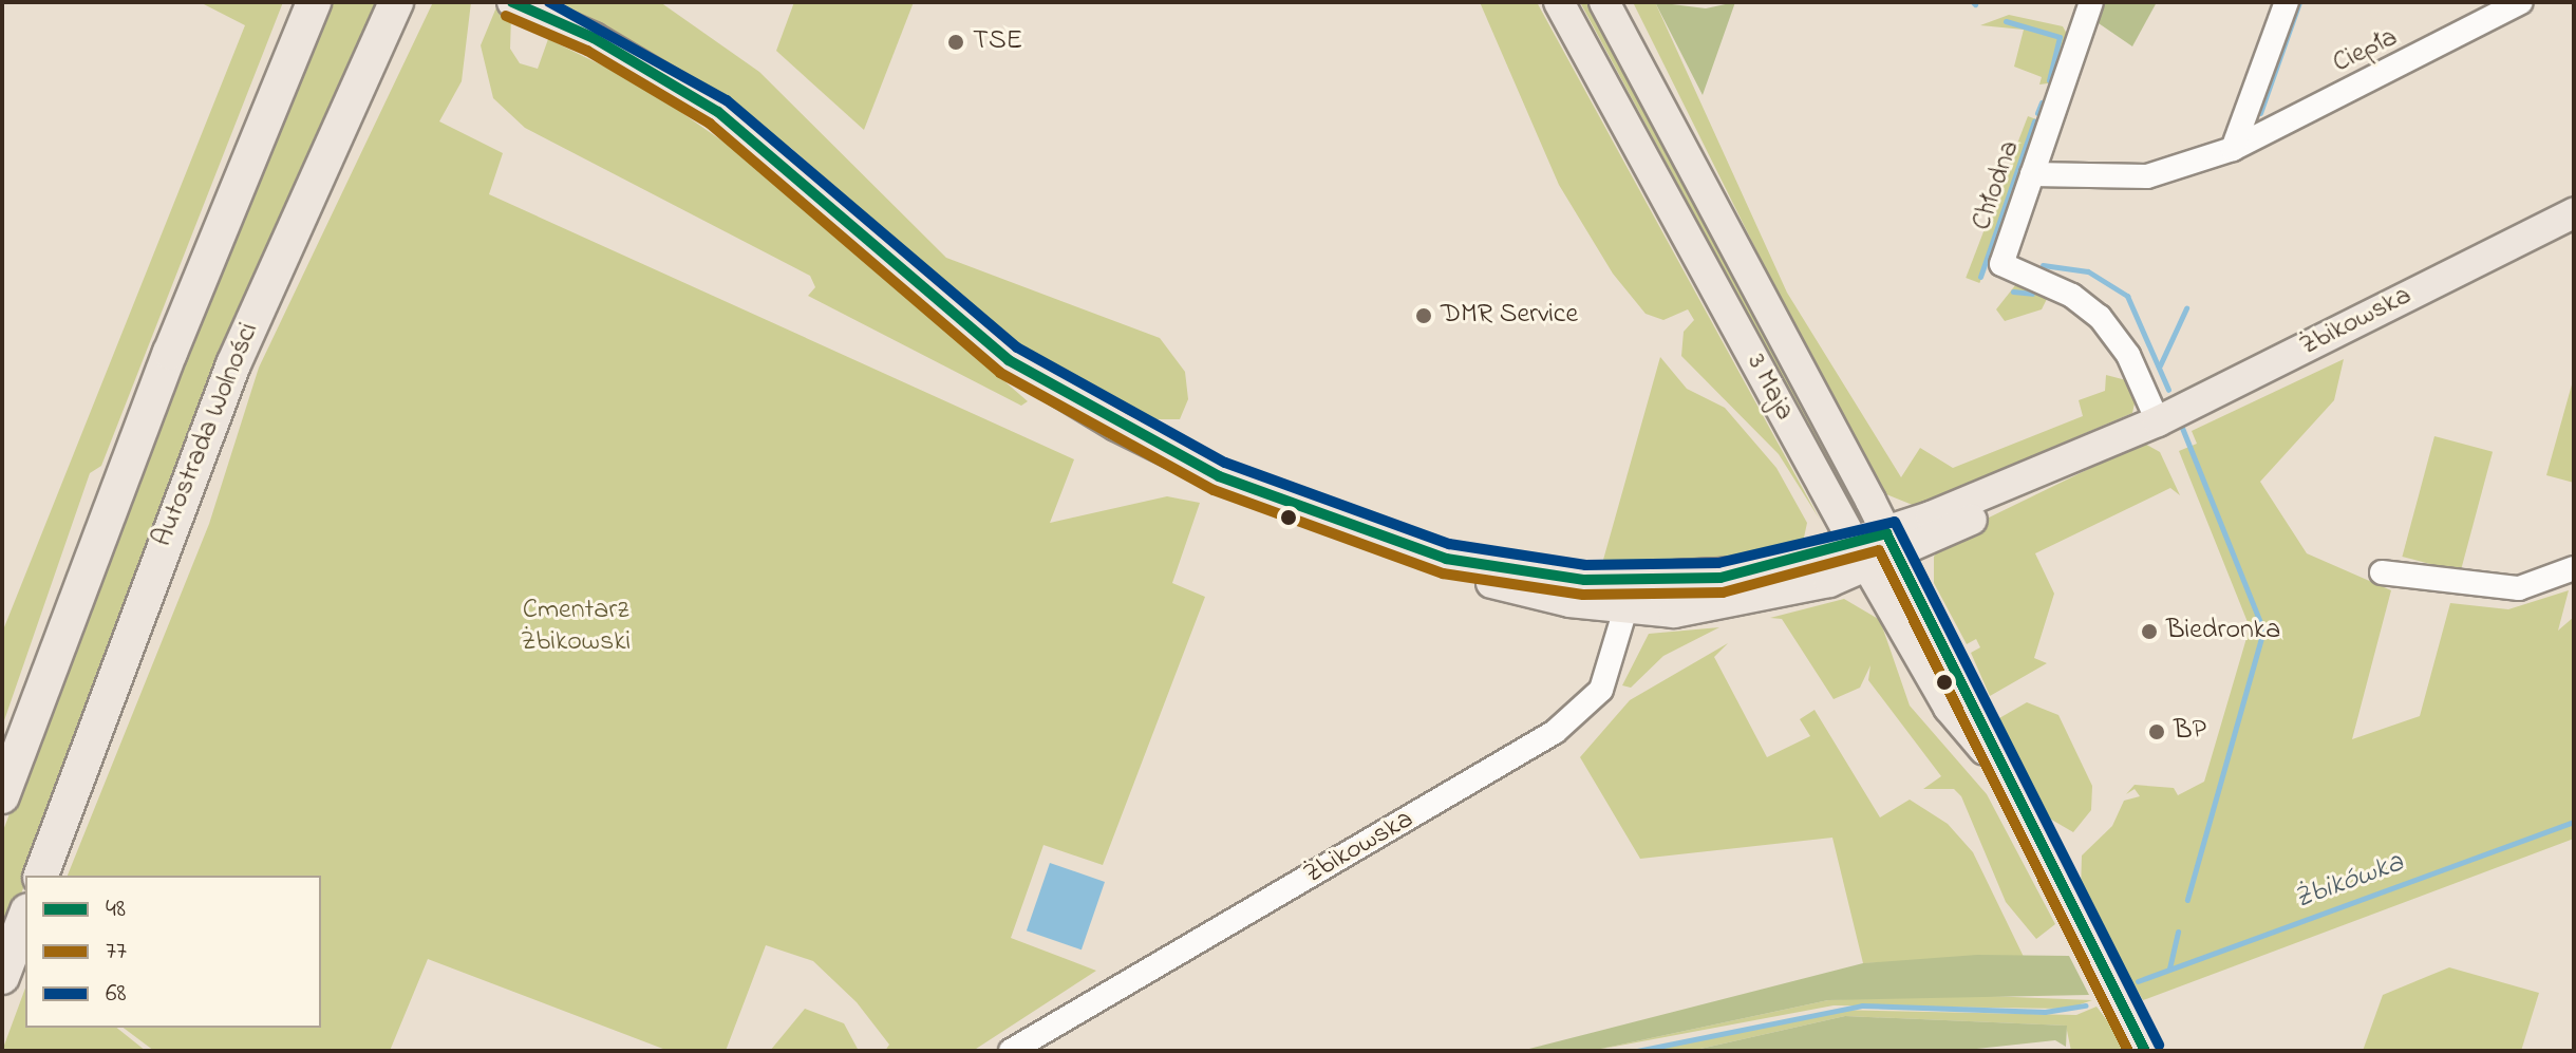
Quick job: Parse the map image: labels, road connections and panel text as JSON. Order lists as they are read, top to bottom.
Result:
{
  "streets": {
    "highway": ["Autostrada Wolności"],
    "main road": ["Żbikowska", "3 Maja"],
    "street": ["Ciepła", "Chłodna"]
  },
  "crossings": [
    ["Ciepła", "Chłodna"],
    ["Chłodna", "Żbikowska"],
    ["Żbikowska", "3 Maja"]
  ],
  "water": ["Żbikówka"],
  "parks": ["Cmentarz Żbikowski"],
  "places": [
    "TSE",
    "DMR Service",
    "Biedronka",
    "BP"
  ],
  "lines": ["transit line 48", "transit line 68", "transit line 77"],
  "legend": ["48", "77", "68"]
}
